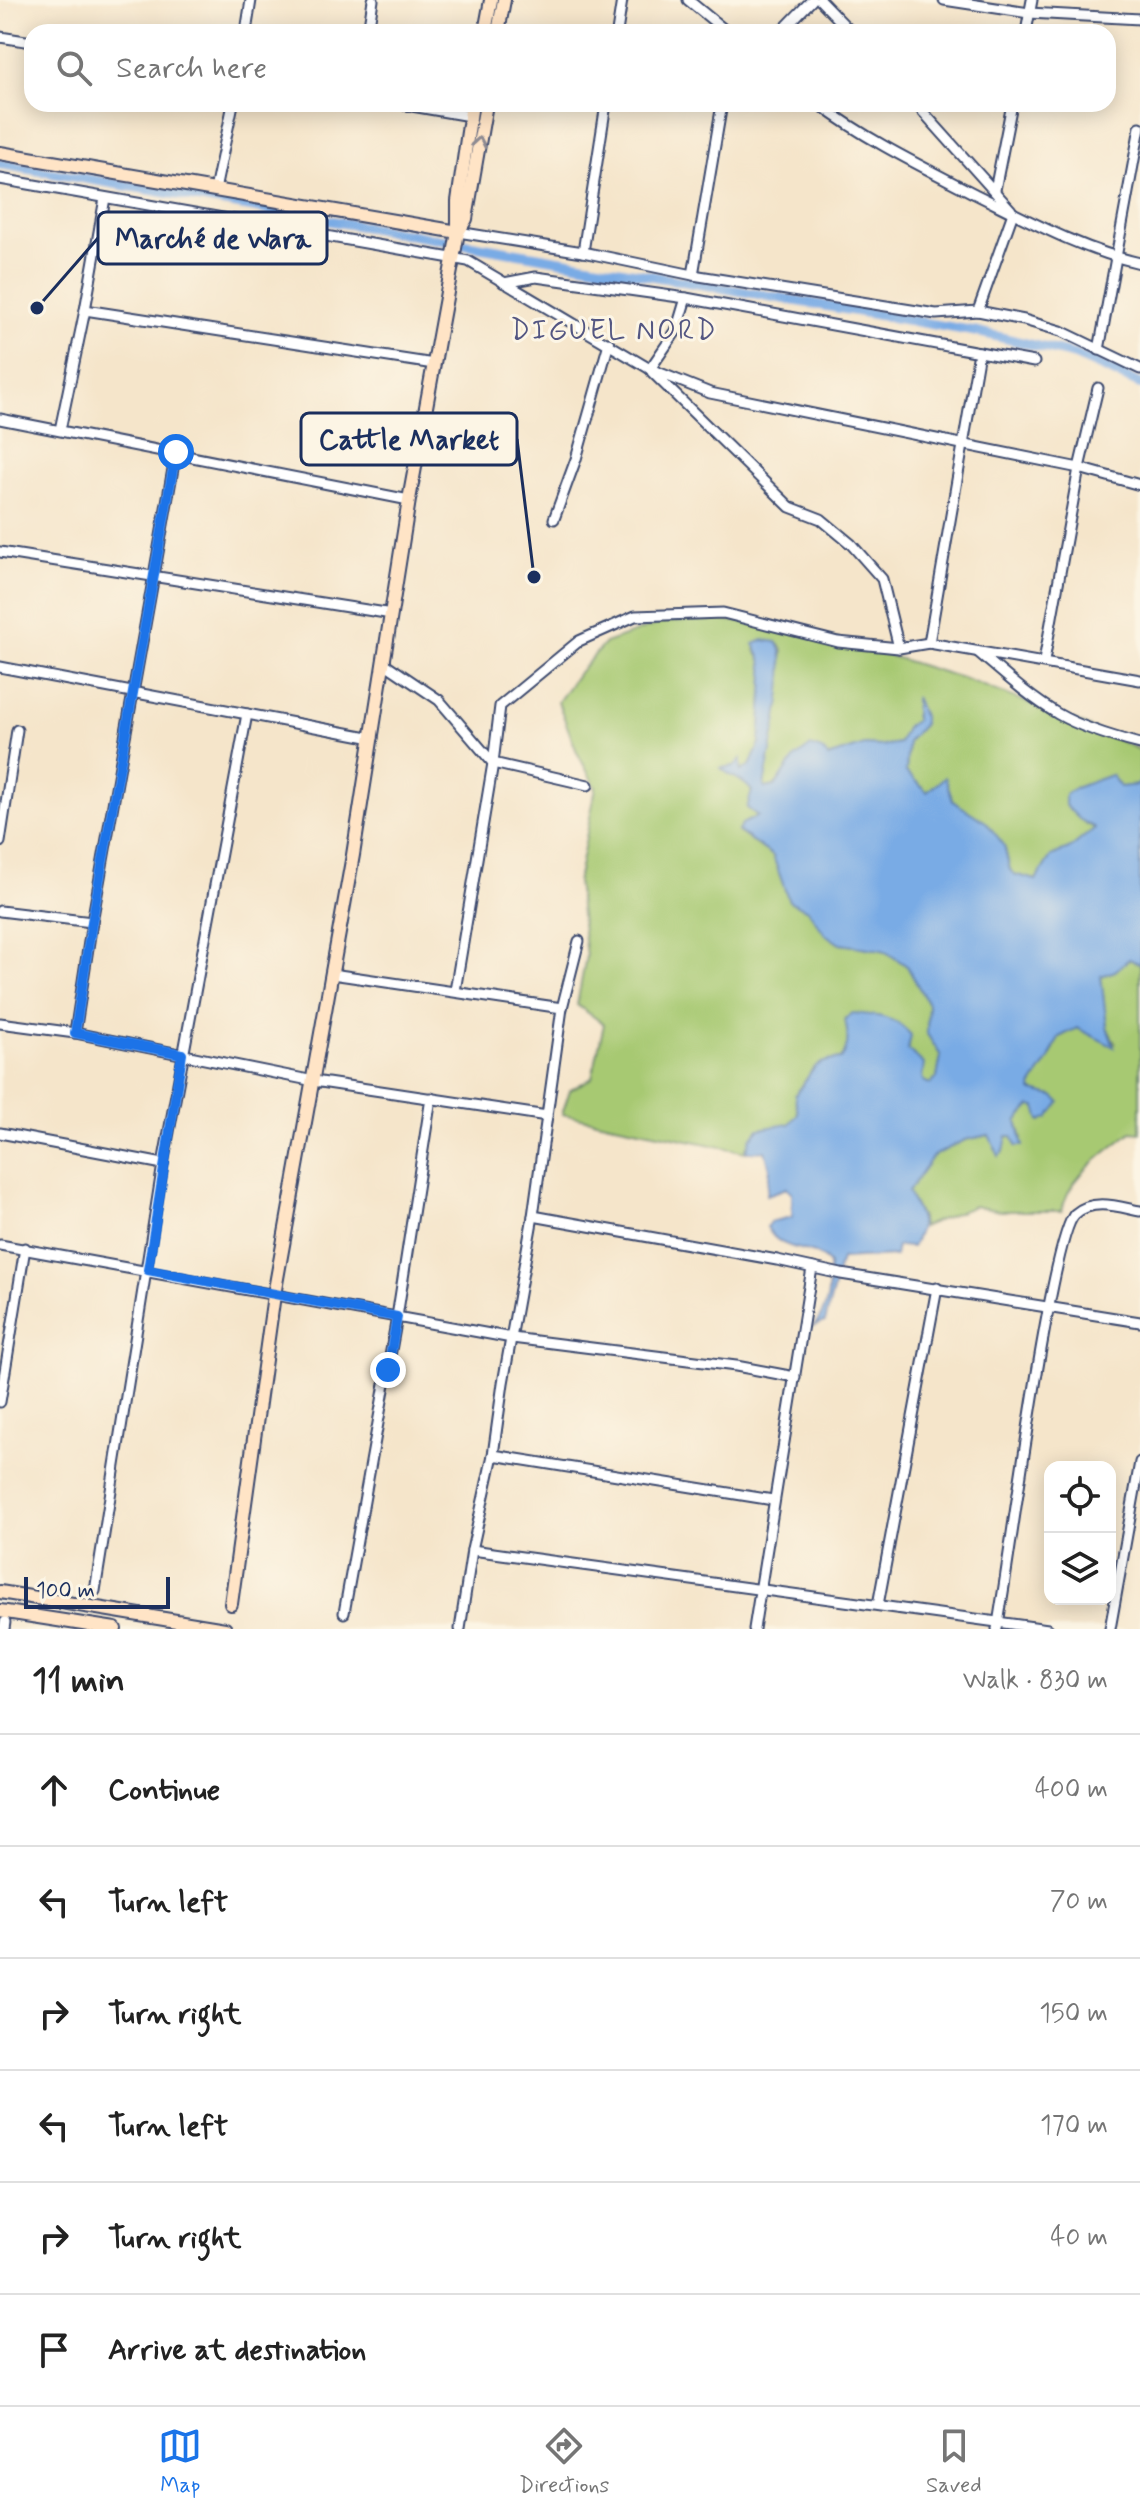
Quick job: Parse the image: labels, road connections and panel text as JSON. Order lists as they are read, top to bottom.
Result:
{
  "districts": ["DIGUEL NORD"],
  "places": ["Marché de Wara", "Cattle Market"],
  "scale_bar": "100 m",
  "page": {
    "search": "Search here",
    "scale": "100 m",
    "heading": ["11 min", "Walk · 830 m"],
    "list": [
      ["Continue", "400 m"],
      ["Turn left", "70 m"],
      ["Turn right", "150 m"],
      ["Turn left", "170 m"],
      ["Turn right", "40 m"],
      "Arrive at destination"
    ],
    "nav": ["Map", "Directions", "Saved"]
  }
}
